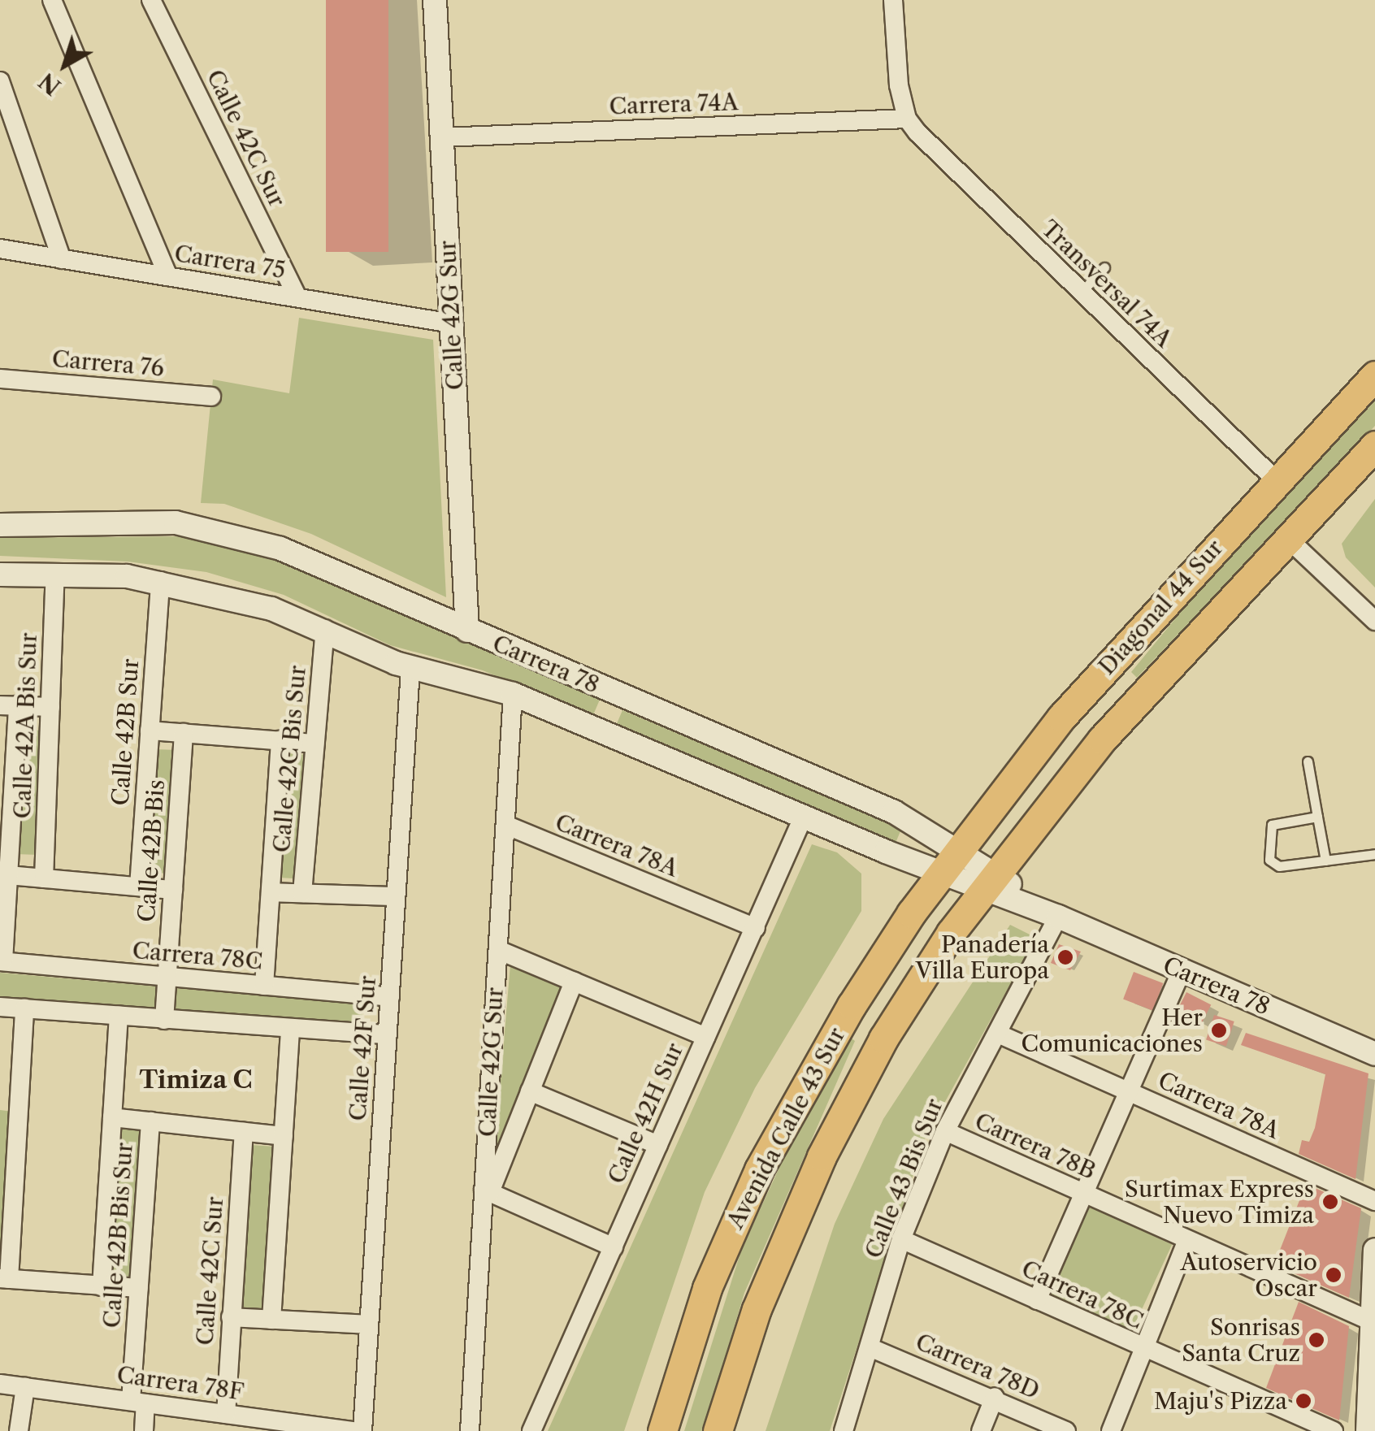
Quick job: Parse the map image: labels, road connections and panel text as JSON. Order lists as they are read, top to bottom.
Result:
{
  "streets": {
    "main road": ["Diagonal 44 Sur", "Avenida Calle 43 Sur"],
    "street": [
      "Carrera 74A",
      "Calle 42C Sur",
      "Carrera 75",
      "Transversal 74A",
      "Calle 42G Sur",
      "Carrera 76",
      "Carrera 78",
      "Calle 42A Bis Sur",
      "Calle 42B Sur",
      "Calle 42C Bis Sur",
      "Carrera 78A",
      "Calle 42B Bis",
      "Carrera 78C",
      "Calle 42F Sur",
      "Calle 42H Sur",
      "Carrera 78B",
      "Calle 43 Bis Sur",
      "Calle 42B Bis Sur",
      "Carrera 78D",
      "Carrera 78F"
    ]
  },
  "crossings": [
    ["Carrera 74A", "Transversal 74A"],
    ["Carrera 74A", "Calle 42G Sur"],
    ["Calle 42C Sur", "Carrera 75"],
    ["Calle 42C Sur", "Carrera 78F"],
    ["Carrera 75", "Calle 42G Sur"],
    ["Transversal 74A", "Diagonal 44 Sur"],
    ["Calle 42G Sur", "Carrera 78"],
    ["Calle 42G Sur", "Carrera 78A"],
    ["Diagonal 44 Sur", "Carrera 78"],
    ["Diagonal 44 Sur", "Avenida Calle 43 Sur"],
    ["Carrera 78", "Calle 42A Bis Sur"],
    ["Carrera 78", "Calle 42B Sur"],
    ["Carrera 78", "Calle 42C Bis Sur"],
    ["Carrera 78", "Calle 42F Sur"],
    ["Carrera 78", "Calle 42H Sur"],
    ["Carrera 78", "Avenida Calle 43 Sur"],
    ["Carrera 78", "Calle 43 Bis Sur"],
    ["Carrera 78A", "Calle 42H Sur"],
    ["Carrera 78A", "Calle 43 Bis Sur"],
    ["Calle 42B Bis", "Carrera 78C"],
    ["Carrera 78C", "Calle 42F Sur"],
    ["Carrera 78C", "Calle 43 Bis Sur"],
    ["Carrera 78B", "Calle 43 Bis Sur"],
    ["Calle 43 Bis Sur", "Carrera 78D"],
    ["Calle 42B Bis Sur", "Carrera 78F"]
  ],
  "districts": ["Timiza C"],
  "places": [
    "Panadería Villa Europa",
    "Her Comunicaciones",
    "Surtimax Express Nuevo Timiza",
    "Autoservicio Oscar",
    "Sonrisas Santa Cruz",
    "Maju's Pizza"
  ],
  "north": "bottom left"
}
